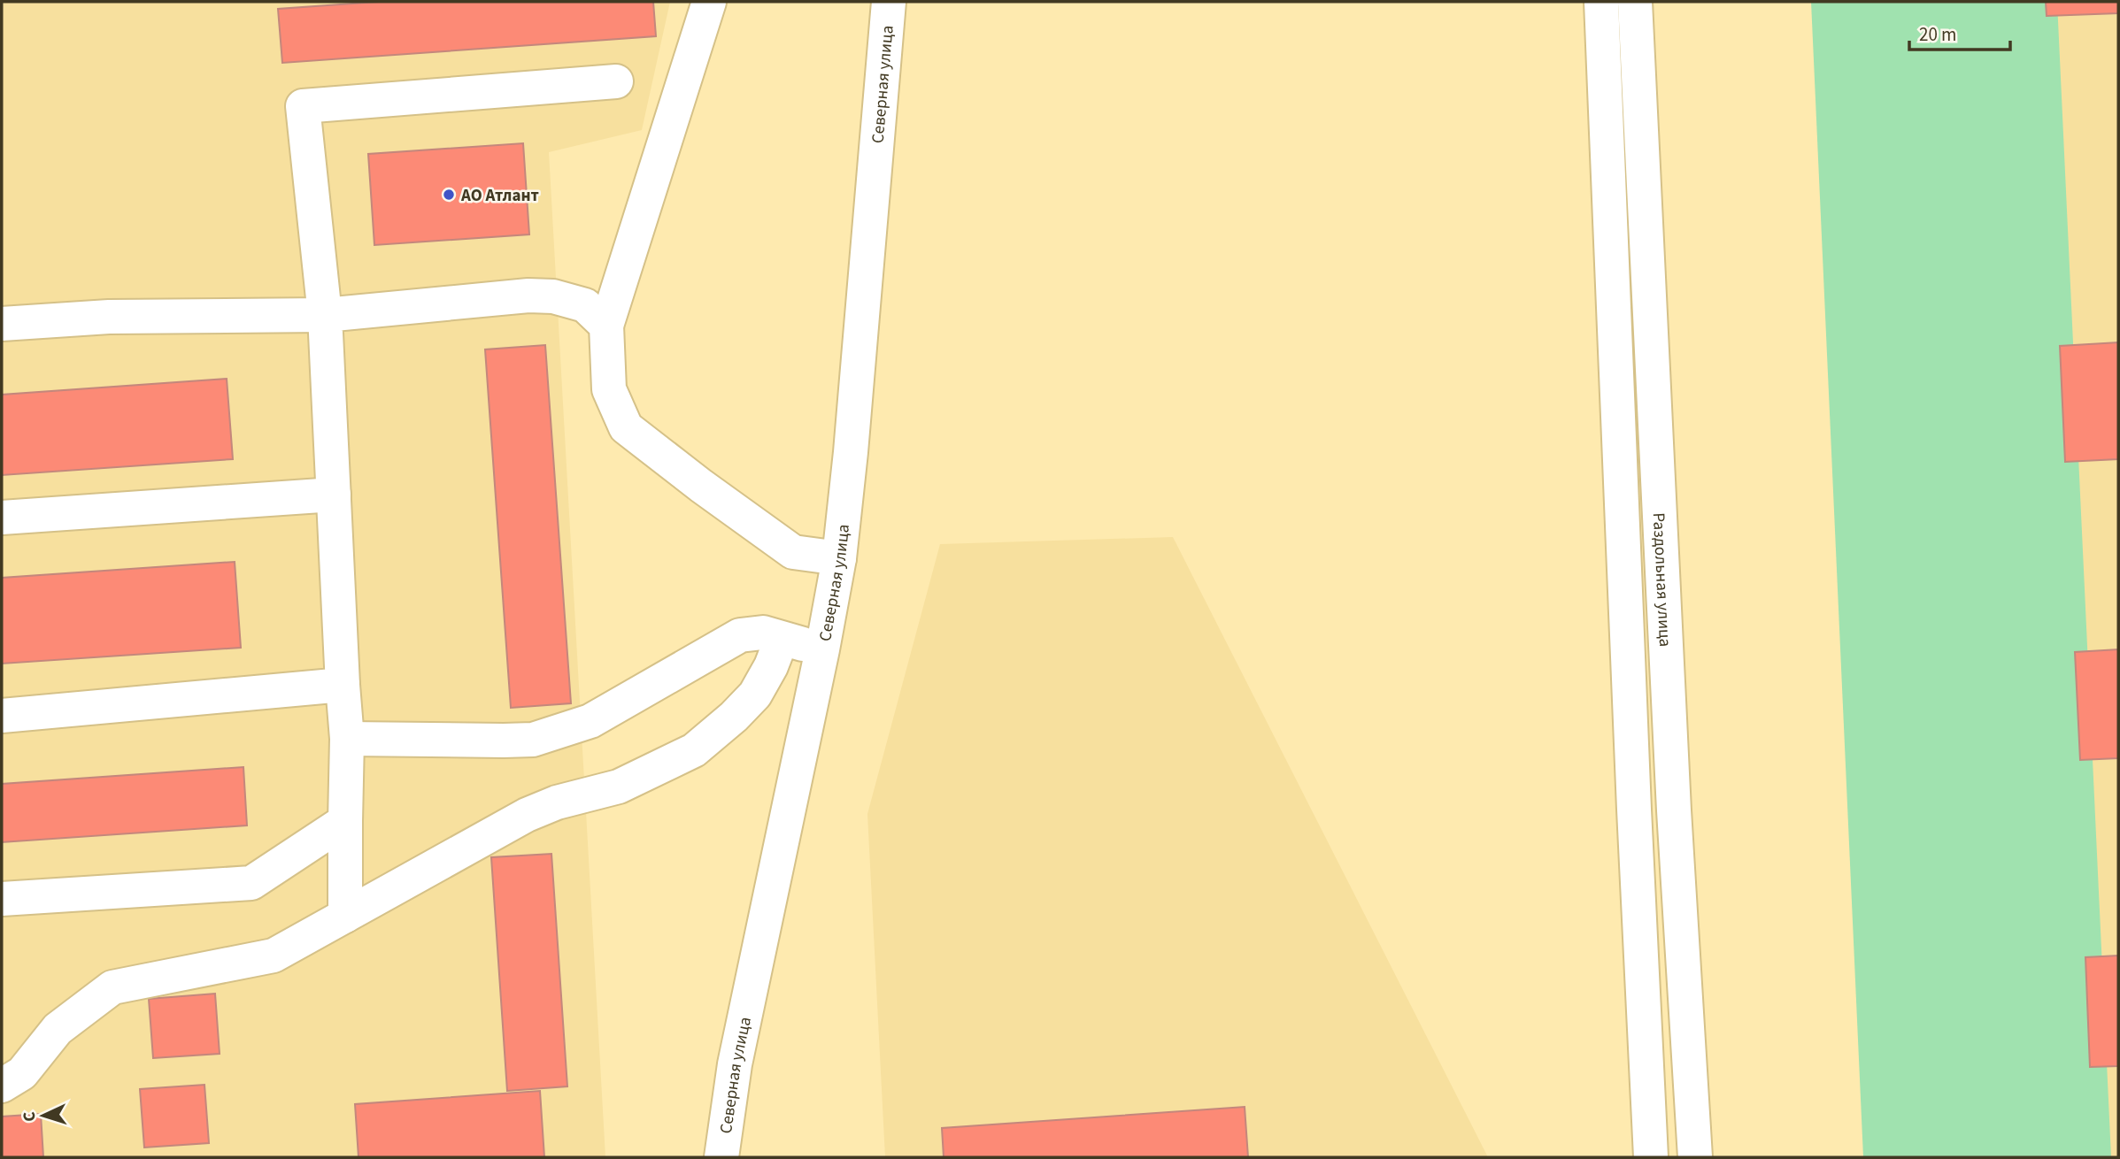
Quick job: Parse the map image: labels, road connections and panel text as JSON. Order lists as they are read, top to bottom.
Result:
{
  "streets": {
    "main road": ["Северная улица", "Раздольная улица"]
  },
  "places": ["АО Атлант"],
  "scale_bar": "20 m",
  "north": "left"
}
